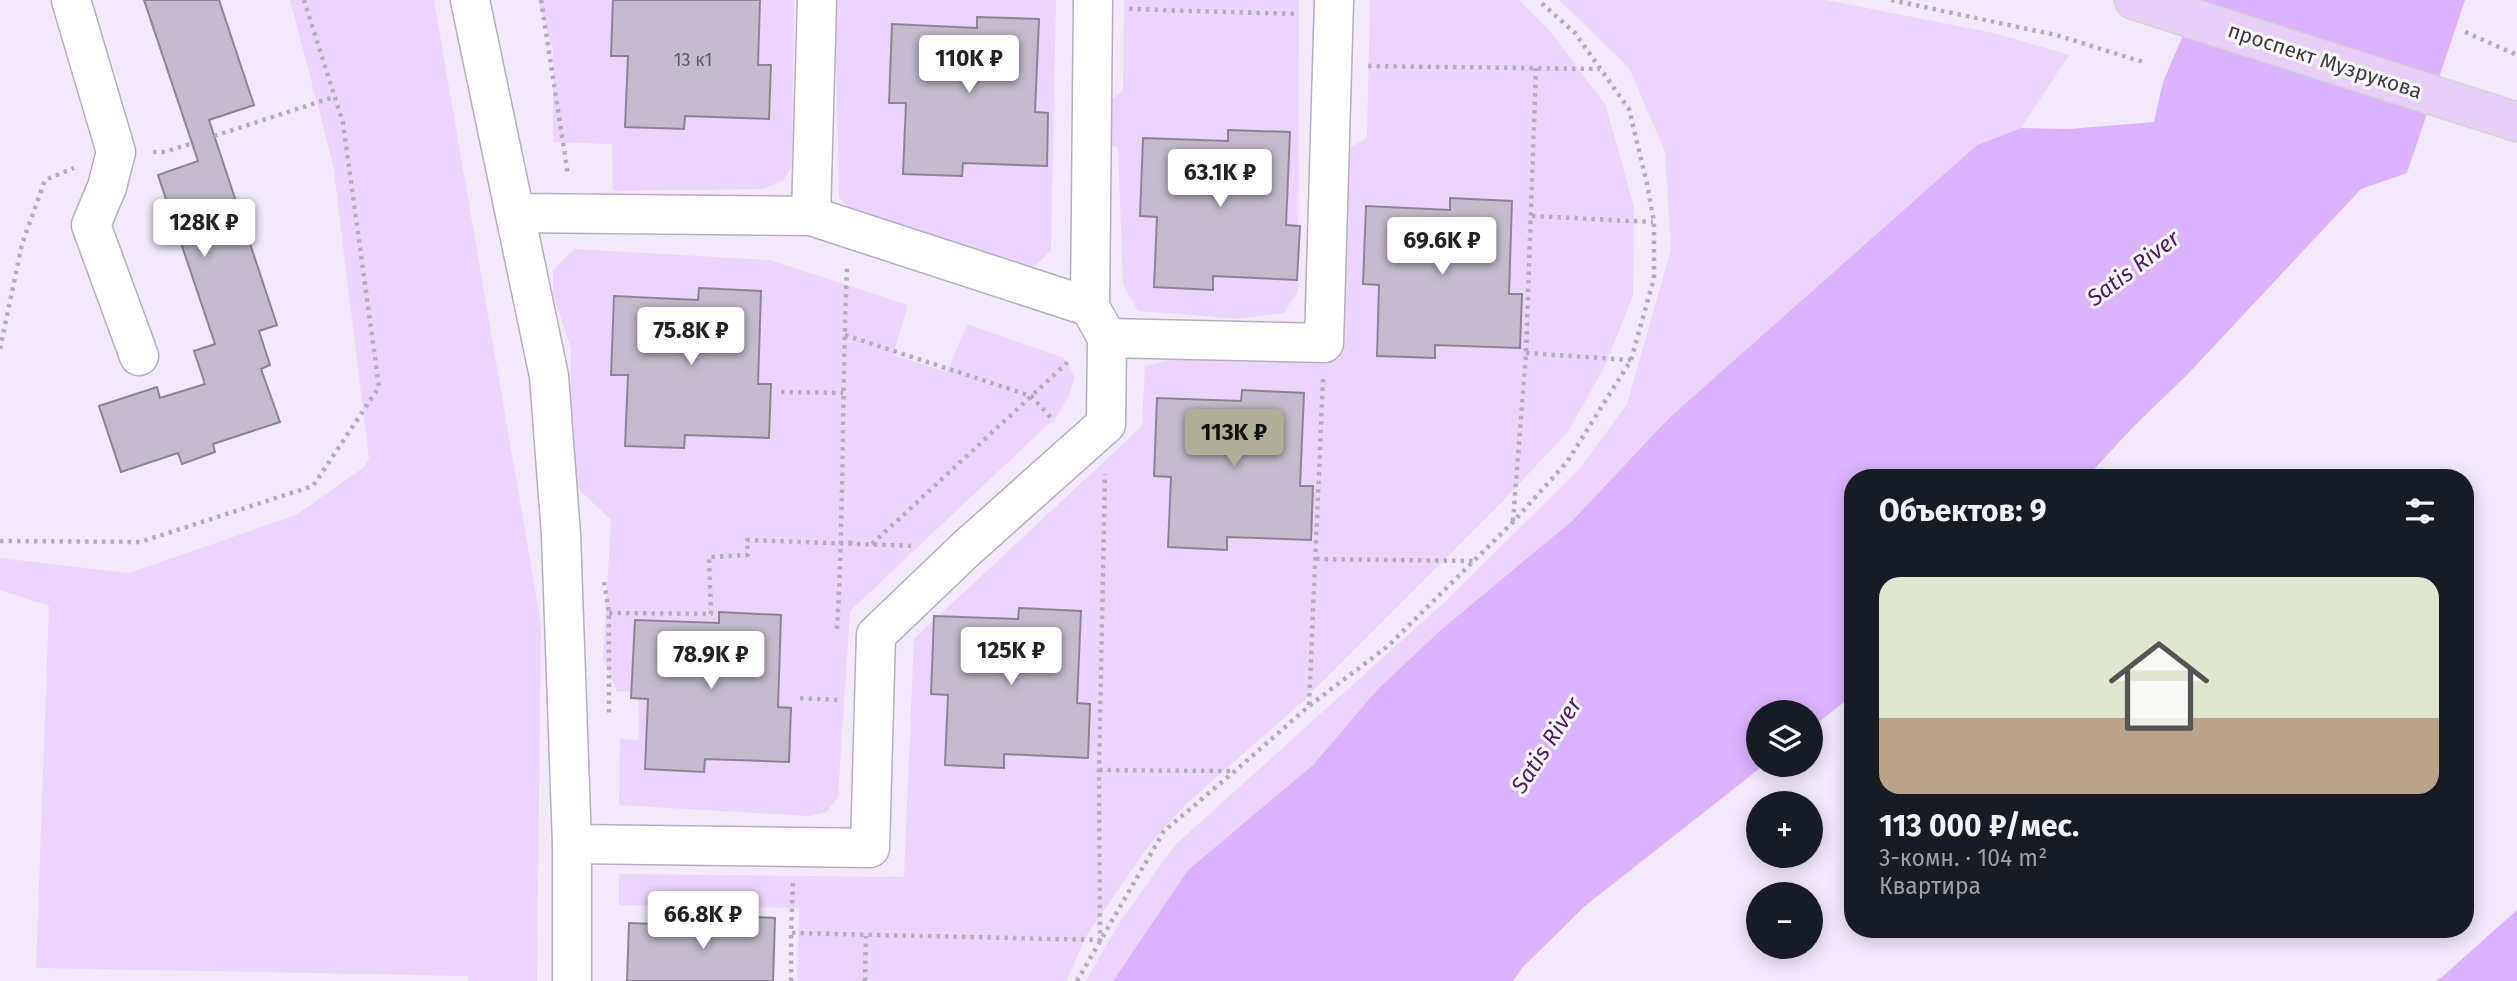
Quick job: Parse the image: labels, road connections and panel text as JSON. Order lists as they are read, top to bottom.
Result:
{
  "streets": {
    "main road": ["проспект Музрукова"]
  },
  "water": ["Satis River"],
  "house_numbers": ["13 к1"],
  "page": {
    "price": [
      "110K ₽",
      "63.1K ₽",
      "128K ₽",
      "69.6K ₽",
      "75.8K ₽",
      "113K ₽",
      "125K ₽",
      "78.9K ₽",
      "66.8K ₽"
    ],
    "heading": "Объектов: 9",
    "list": [
      {
        "name": "113 000 ₽/мес.",
        "note": "3-комн. · 104 m² · Квартира"
      }
    ],
    "map_buttons": ["+", "−"]
  }
}
